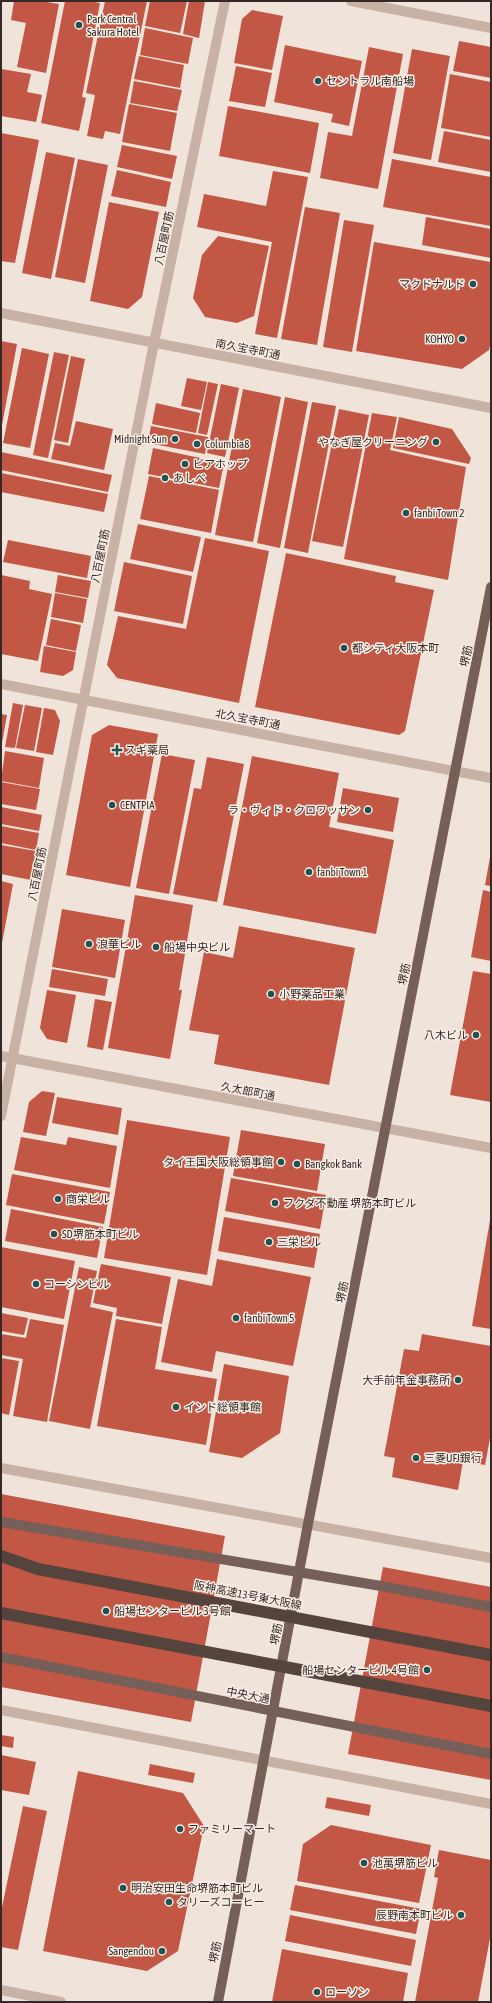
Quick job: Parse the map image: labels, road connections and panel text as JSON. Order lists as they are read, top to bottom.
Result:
{
  "streets": {
    "highway": ["阪神高速13号東大阪線"],
    "main road": ["堺筋", "中央大通"],
    "street": [
      "八百屋町筋",
      "南久宝寺町通",
      "北久宝寺町通",
      "久太郎町通"
    ]
  },
  "crossings": [
    ["八百屋町筋", "南久宝寺町通"],
    ["八百屋町筋", "北久宝寺町通"],
    ["八百屋町筋", "久太郎町通"],
    ["堺筋", "北久宝寺町通"],
    ["堺筋", "久太郎町通"]
  ],
  "places": {
    "other": [
      "Park Central Sakura Hotel",
      "セントラル南船場",
      "マクドナルド",
      "KOHYO",
      "Midnight Sun",
      "やなぎ屋クリーニング",
      "Columbia8",
      "ビアホップ",
      "あしべ",
      "fanbi Town 2",
      "都シティ大阪本町",
      "CENTPIA",
      "ラ・ヴィド・クロワッサン",
      "fanbi Town 1",
      "浪華ビル",
      "船場中央ビル",
      "小野薬品工業",
      "八木ビル",
      "タイ王国大阪総領事館",
      "Bangkok Bank",
      "商栄ビル",
      "フクダ不動産 堺筋本町ビル",
      "SD堺筋本町ビル",
      "三栄ビル",
      "コーシンビル",
      "fanbi Town 5",
      "大手前年金事務所",
      "インド総領事館",
      "三菱UFJ銀行",
      "船場センタービル 3号館",
      "船場センタービル 4号館",
      "ファミリーマート",
      "池萬堺筋ビル",
      "明治安田生命堺筋本町ビル",
      "タリーズコーヒー",
      "辰野南本町ビル",
      "Sangendou",
      "ローソン"
    ],
    "health": ["スギ薬局"]
  }
}
